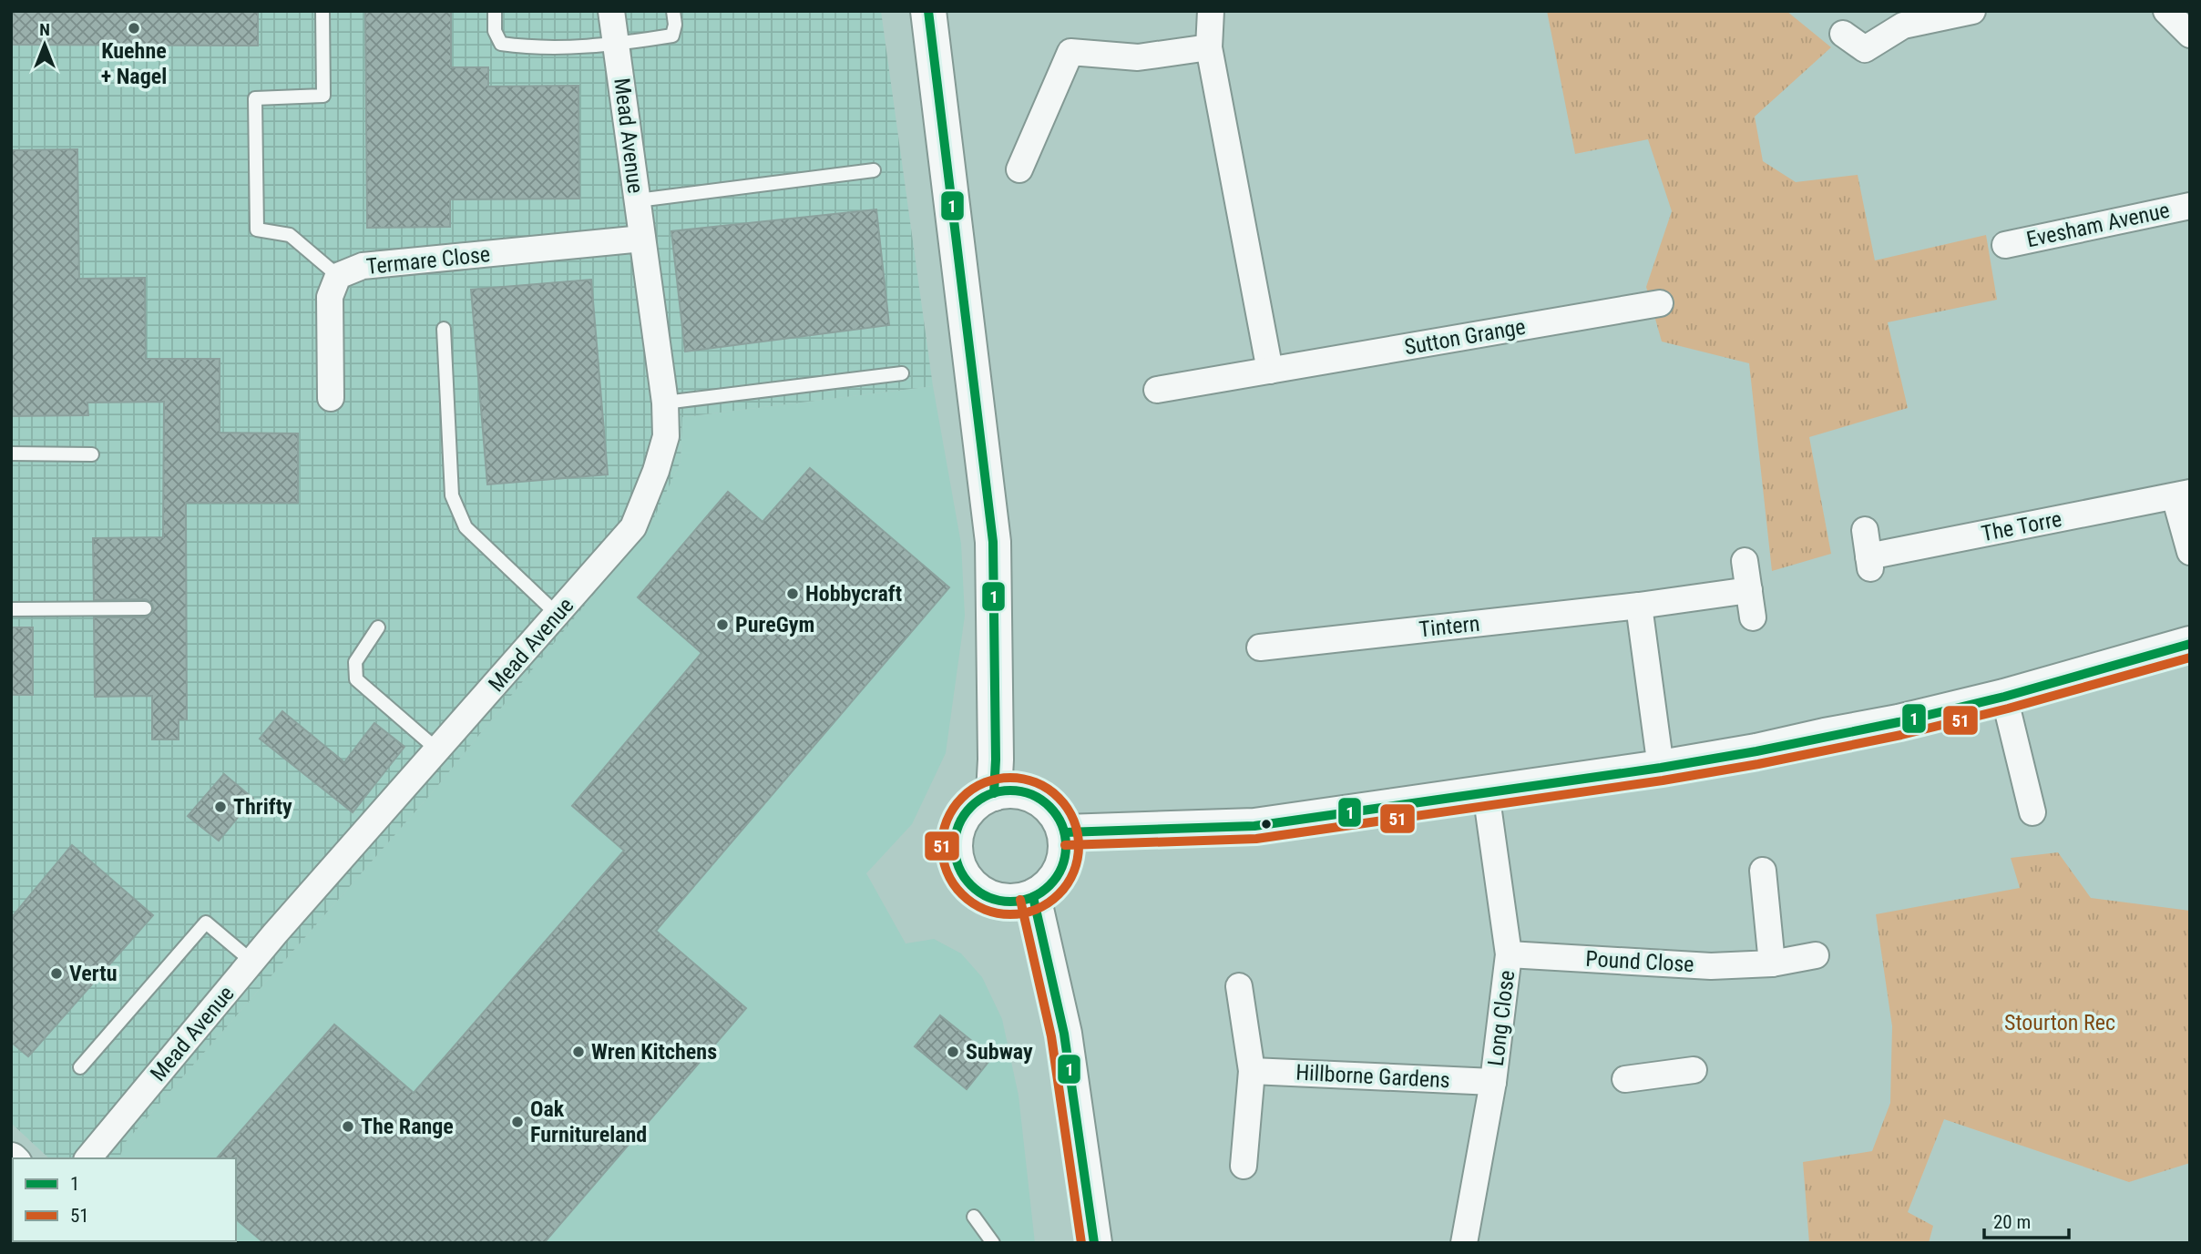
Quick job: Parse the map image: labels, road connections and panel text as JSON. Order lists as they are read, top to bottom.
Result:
{
  "streets": {
    "street": [
      "Mead Avenue",
      "Evesham Avenue",
      "Termare Close",
      "Sutton Grange",
      "The Torre",
      "Tintern",
      "Pound Close",
      "Long Close",
      "Hillborne Gardens"
    ]
  },
  "crossings": [
    ["Mead Avenue", "Termare Close"],
    ["Pound Close", "Long Close"],
    ["Long Close", "Hillborne Gardens"]
  ],
  "parks": ["Stourton Rec"],
  "places": [
    "Kuehne + Nagel",
    "Hobbycraft",
    "PureGym",
    "Thrifty",
    "Vertu",
    "Wren Kitchens",
    "Subway",
    "Oak Furnitureland",
    "The Range"
  ],
  "lines": ["transit line 1", "transit line 51"],
  "legend": ["1", "51"],
  "scale_bar": "20 m",
  "north": "top"
}
